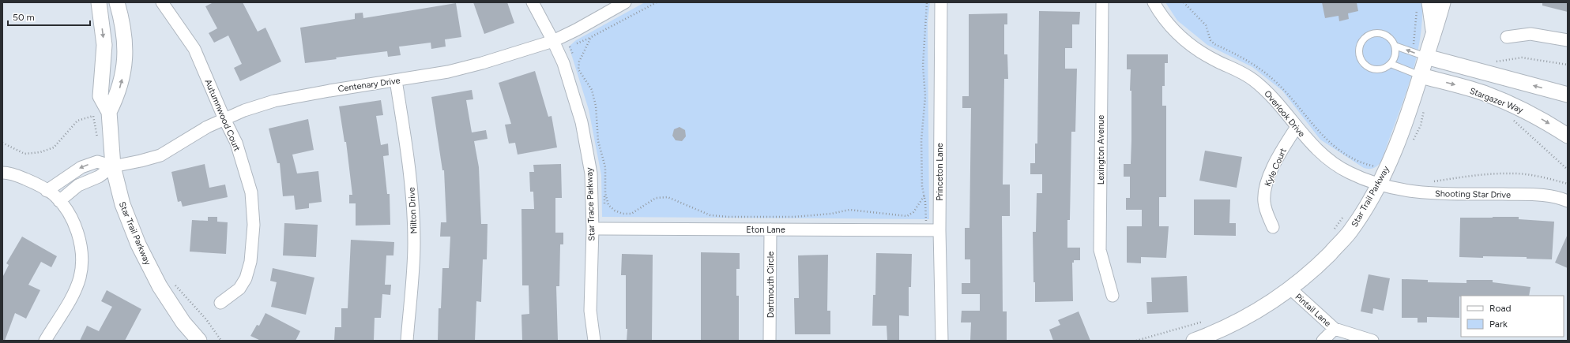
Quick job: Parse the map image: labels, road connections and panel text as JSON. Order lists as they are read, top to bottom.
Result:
{
  "streets": {
    "street": [
      "Centenary Drive",
      "Stargazer Way",
      "Overlook Drive",
      "Autumnwood Court",
      "Lexington Avenue",
      "Kyle Court",
      "Princeton Lane",
      "Shooting Star Drive",
      "Star Trail Parkway",
      "Star Trace Parkway",
      "Milton Drive",
      "Eton Lane",
      "Dartmouth Circle",
      "Pintail Lane"
    ]
  },
  "crossings": [
    ["Centenary Drive", "Autumnwood Court"],
    ["Centenary Drive", "Star Trail Parkway"],
    ["Centenary Drive", "Star Trace Parkway"],
    ["Centenary Drive", "Milton Drive"],
    ["Stargazer Way", "Star Trail Parkway"],
    ["Overlook Drive", "Kyle Court"],
    ["Overlook Drive", "Shooting Star Drive"],
    ["Overlook Drive", "Star Trail Parkway"],
    ["Princeton Lane", "Eton Lane"],
    ["Shooting Star Drive", "Star Trail Parkway"],
    ["Star Trail Parkway", "Pintail Lane"],
    ["Star Trace Parkway", "Eton Lane"],
    ["Eton Lane", "Dartmouth Circle"]
  ],
  "legend": ["Road", "Park"],
  "scale_bar": "50 m"
}
